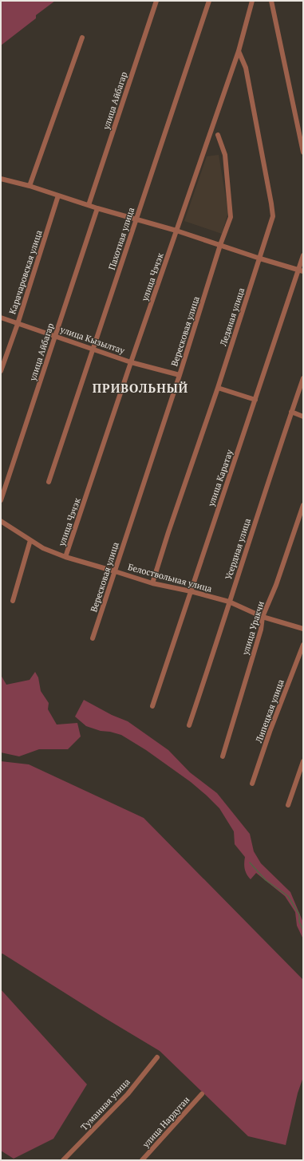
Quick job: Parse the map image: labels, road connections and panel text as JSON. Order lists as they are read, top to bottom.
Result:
{
  "streets": {
    "street": [
      "улица Айбагар",
      "Пахотная улица",
      "Карачаровская улица",
      "улица Чэчэк",
      "Ледяная улица",
      "Вересковая улица",
      "улица Кызылтау",
      "улица Каратау",
      "Усердная улица",
      "Белоствольная улица",
      "улица Уракчи",
      "Липецкая улица",
      "Туманная улица",
      "улица Нардуган"
    ]
  },
  "crossings": [
    ["улица Айбагар", "улица Кызылтау"],
    ["Пахотная улица", "улица Кызылтау"],
    ["Карачаровская улица", "улица Кызылтау"],
    ["улица Чэчэк", "Ледяная улица"],
    ["улица Чэчэк", "улица Кызылтау"],
    ["улица Чэчэк", "Белоствольная улица"],
    ["Ледяная улица", "Белоствольная улица"],
    ["Вересковая улица", "улица Кызылтау"],
    ["Вересковая улица", "Белоствольная улица"],
    ["улица Каратау", "Белоствольная улица"],
    ["Усердная улица", "Белоствольная улица"],
    ["Белоствольная улица", "улица Уракчи"]
  ],
  "districts": ["ПРИВОЛЬНЫЙ"]
}
